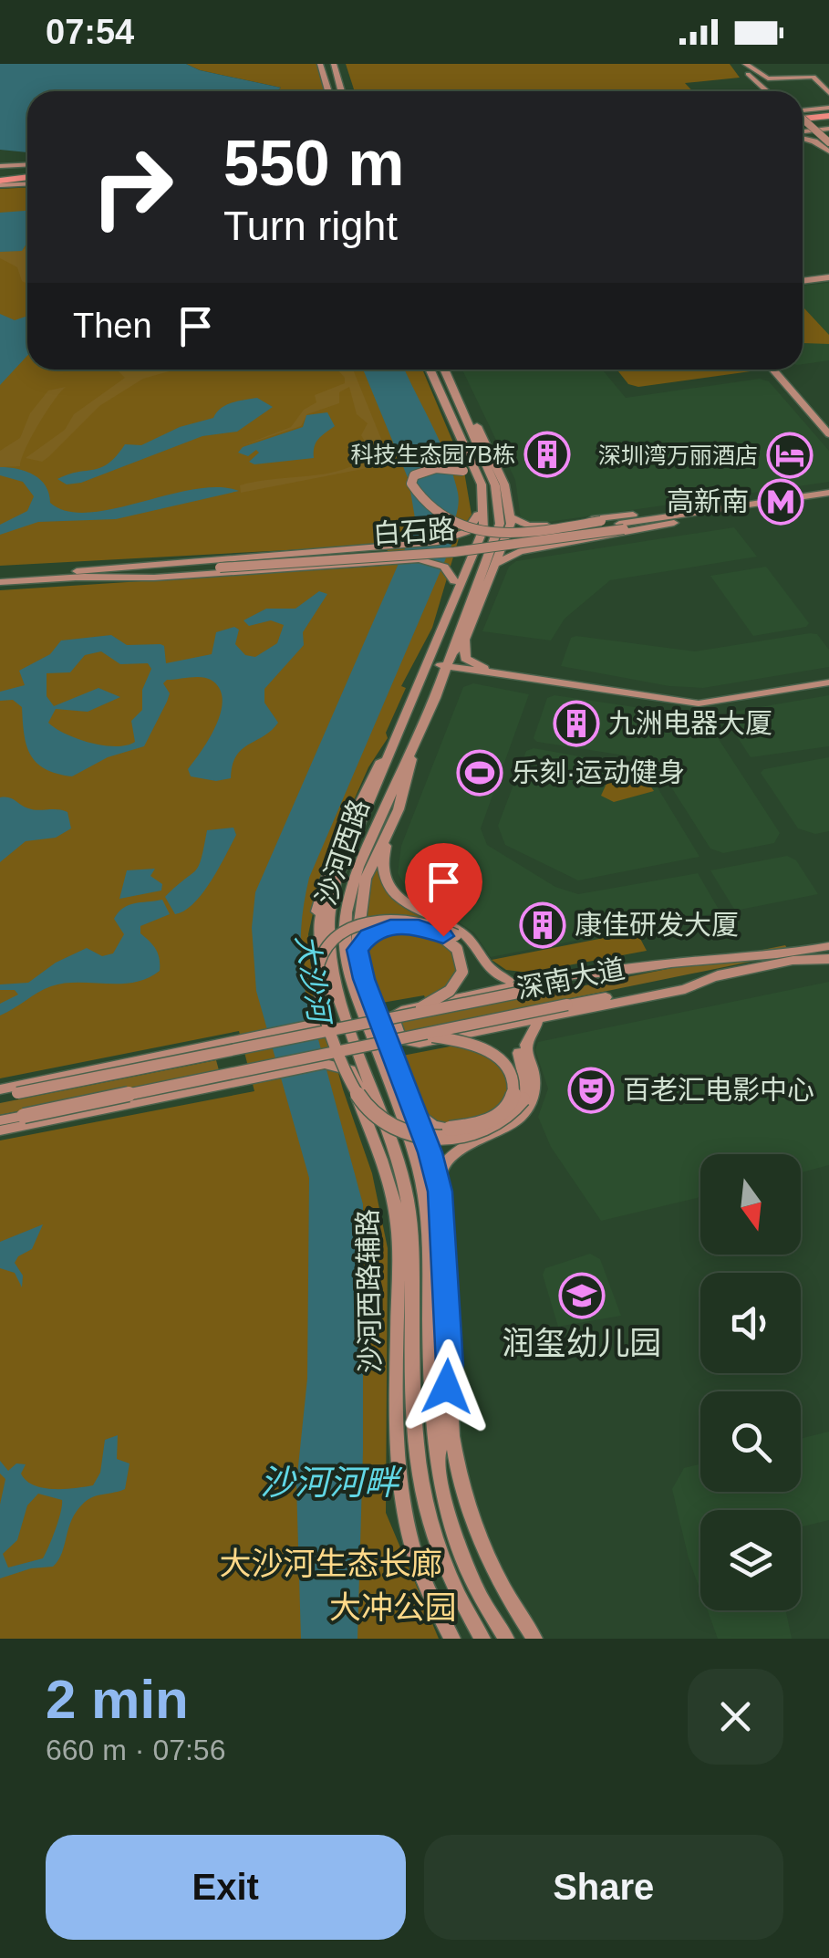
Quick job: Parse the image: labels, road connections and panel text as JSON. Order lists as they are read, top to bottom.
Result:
{
  "streets": {
    "main road": [
      "白石路",
      "沙河西路",
      "深南大道",
      "沙河西路辅路"
    ]
  },
  "crossings": [
    ["沙河西路", "沙河西路辅路"]
  ],
  "water": ["大沙河", "沙河河畔"],
  "parks": ["大沙河生态长廊", "大冲公园"],
  "places": {
    "building": ["科技生态园7B栋", "九洲电器大厦", "康佳研发大厦"],
    "hotel": ["深圳湾万丽酒店"],
    "metro station": ["高新南"],
    "sports": ["乐刻·运动健身"],
    "theatre": ["百老汇电影中心"],
    "school or university": ["润玺幼儿园"]
  },
  "north": "bottom",
  "page": {
    "status": "07:54",
    "turn": ["550 m", "Turn right"],
    "then": "Then",
    "heading": ["2 min", "660 m · 07:56"],
    "buttons": ["Exit", "Share"]
  }
}
